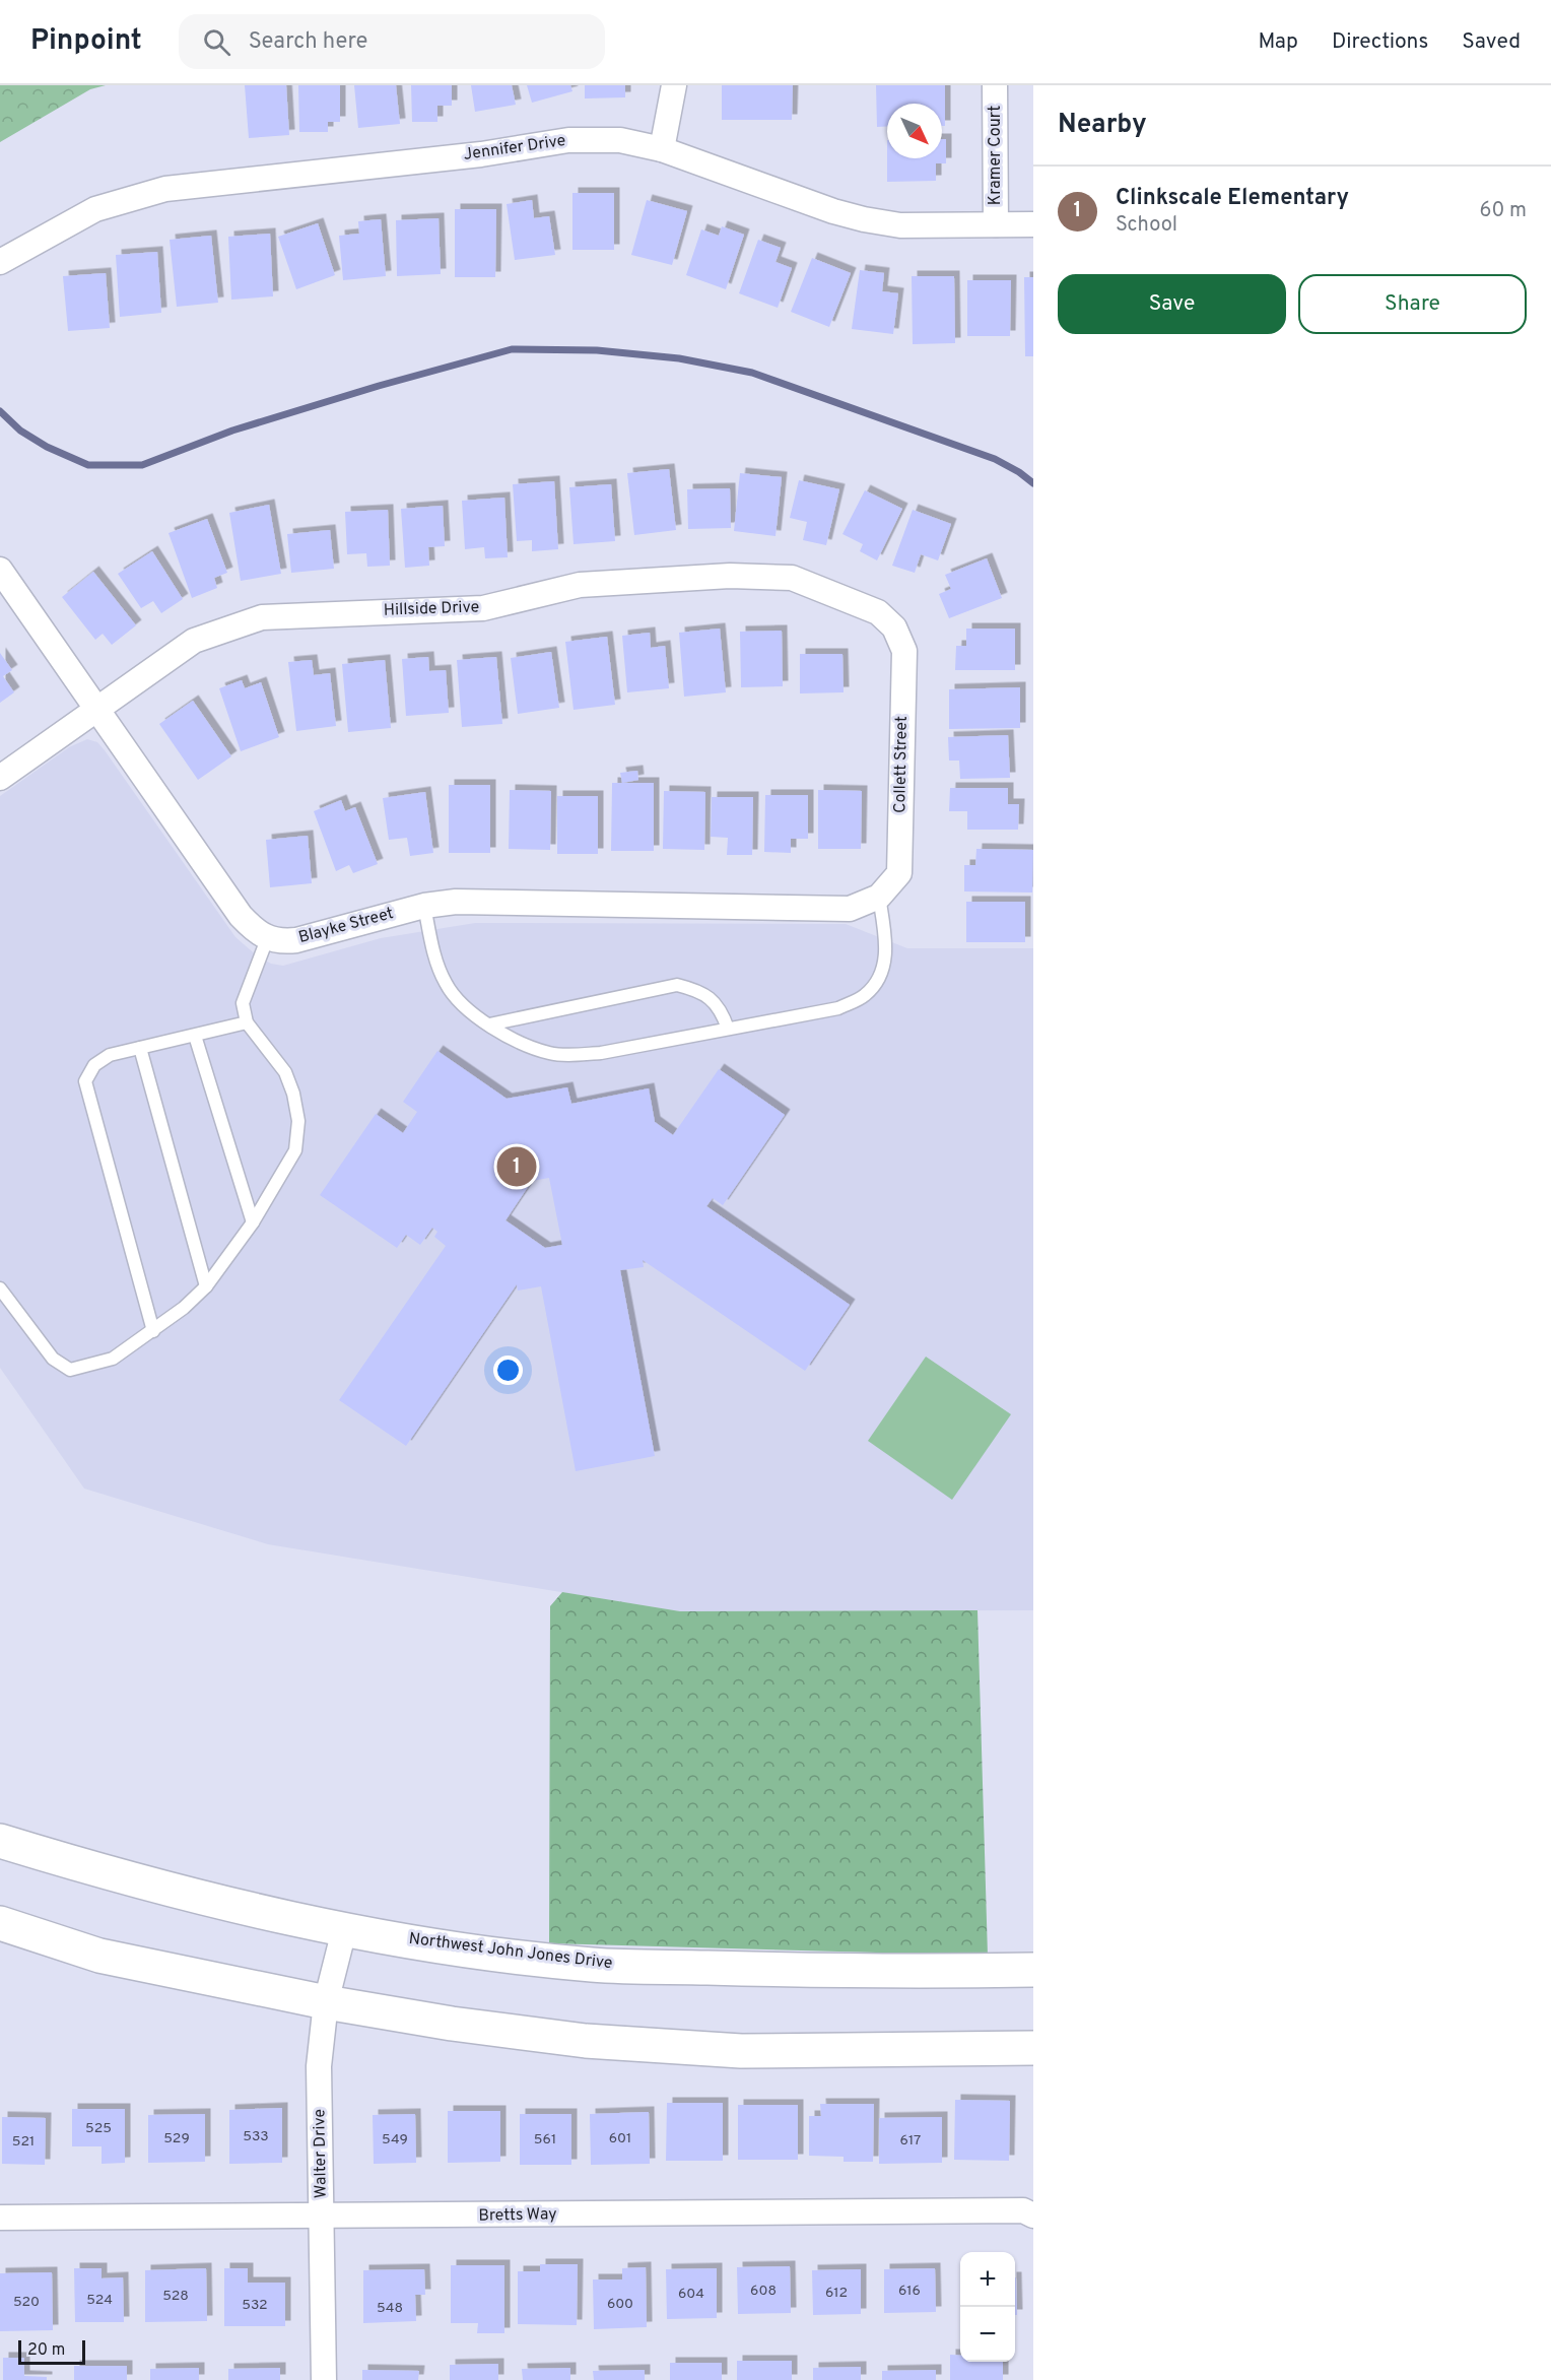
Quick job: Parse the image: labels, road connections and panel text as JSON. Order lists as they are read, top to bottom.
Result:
{
  "streets": {
    "main road": ["Northwest John Jones Drive"],
    "street": [
      "Jennifer Drive",
      "Kramer Court",
      "Hillside Drive",
      "Collett Street",
      "Blayke Street",
      "Walter Drive",
      "Bretts Way"
    ]
  },
  "crossings": [
    ["Jennifer Drive", "Kramer Court"],
    ["Hillside Drive", "Collett Street"],
    ["Collett Street", "Blayke Street"],
    ["Northwest John Jones Drive", "Walter Drive"],
    ["Walter Drive", "Bretts Way"]
  ],
  "house_numbers": [
    "525",
    "533",
    "529",
    "601",
    "549",
    "561",
    "617",
    "521",
    "608",
    "616",
    "612",
    "604",
    "528",
    "524",
    "520",
    "600",
    "532",
    "548"
  ],
  "scale_bar": "20 m",
  "north": "bottom right",
  "page": {
    "header": "Pinpoint",
    "search": "Search here",
    "nav": ["Map", "Directions", "Saved"],
    "heading": "Nearby",
    "list": [
      {
        "mark": "1",
        "name": "Clinkscale Elementary",
        "note": "School",
        "value": "60 m"
      }
    ],
    "buttons": ["Save", "Share"],
    "pins": "1",
    "map_buttons": ["+", "−"],
    "scale": "20 m"
  }
}
